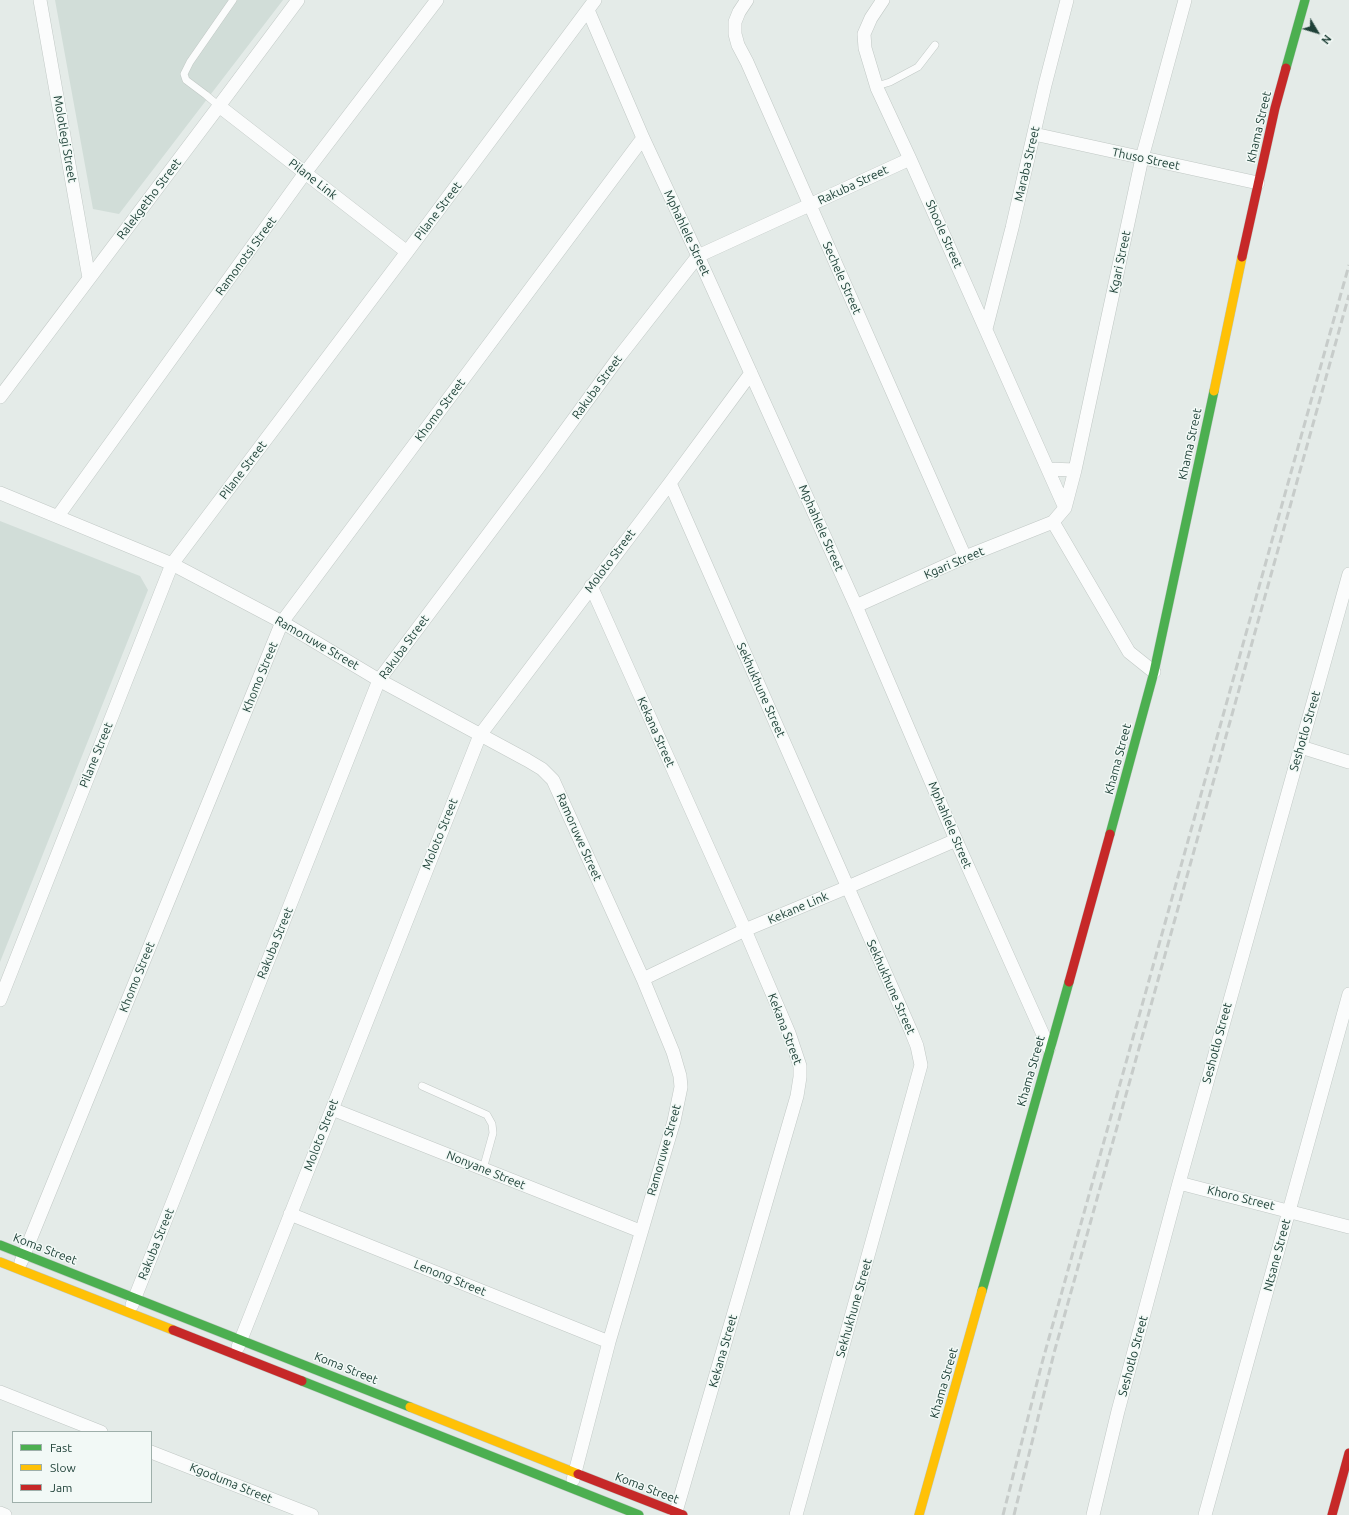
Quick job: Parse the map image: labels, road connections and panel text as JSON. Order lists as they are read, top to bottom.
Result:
{
  "streets": {
    "street": [
      "Khama Street",
      "Molotlegi Street",
      "Thuso Street",
      "Maraba Street",
      "Pilane Link",
      "Rakuba Street",
      "Ralekgetho Street",
      "Pilane Street",
      "Mphahlele Street",
      "Shoole Street",
      "Ramonotsi Street",
      "Kgari Street",
      "Sechele Street",
      "Khomo Street",
      "Moloto Street",
      "Ramoruwe Street",
      "Sekhukhune Street",
      "Seshotlo Street",
      "Kekana Street",
      "Kekane Link",
      "Nonyane Street",
      "Khoro Street",
      "Koma Street",
      "Ntsane Street",
      "Lenong Street",
      "Kgoduma Street"
    ]
  },
  "crossings": [
    ["Khama Street", "Thuso Street"],
    ["Khama Street", "Mphahlele Street"],
    ["Molotlegi Street", "Ralekgetho Street"],
    ["Thuso Street", "Maraba Street"],
    ["Thuso Street", "Kgari Street"],
    ["Maraba Street", "Shoole Street"],
    ["Pilane Link", "Ralekgetho Street"],
    ["Pilane Link", "Pilane Street"],
    ["Pilane Link", "Ramonotsi Street"],
    ["Rakuba Street", "Mphahlele Street"],
    ["Rakuba Street", "Shoole Street"],
    ["Rakuba Street", "Sechele Street"],
    ["Rakuba Street", "Ramoruwe Street"],
    ["Rakuba Street", "Koma Street"],
    ["Pilane Street", "Mphahlele Street"],
    ["Pilane Street", "Ramoruwe Street"],
    ["Mphahlele Street", "Kgari Street"],
    ["Mphahlele Street", "Khomo Street"],
    ["Mphahlele Street", "Moloto Street"],
    ["Mphahlele Street", "Kekane Link"],
    ["Shoole Street", "Kgari Street"],
    ["Ramonotsi Street", "Ramoruwe Street"],
    ["Kgari Street", "Sechele Street"],
    ["Khomo Street", "Ramoruwe Street"],
    ["Khomo Street", "Koma Street"],
    ["Moloto Street", "Ramoruwe Street"],
    ["Moloto Street", "Sekhukhune Street"],
    ["Moloto Street", "Kekana Street"],
    ["Moloto Street", "Nonyane Street"],
    ["Moloto Street", "Koma Street"],
    ["Moloto Street", "Lenong Street"],
    ["Ramoruwe Street", "Kekane Link"],
    ["Ramoruwe Street", "Nonyane Street"],
    ["Ramoruwe Street", "Koma Street"],
    ["Ramoruwe Street", "Lenong Street"],
    ["Sekhukhune Street", "Kekane Link"],
    ["Seshotlo Street", "Khoro Street"],
    ["Kekana Street", "Kekane Link"],
    ["Kekana Street", "Koma Street"],
    ["Khoro Street", "Ntsane Street"]
  ],
  "legend": ["Fast", "Slow", "Jam"],
  "north": "bottom right"
}
